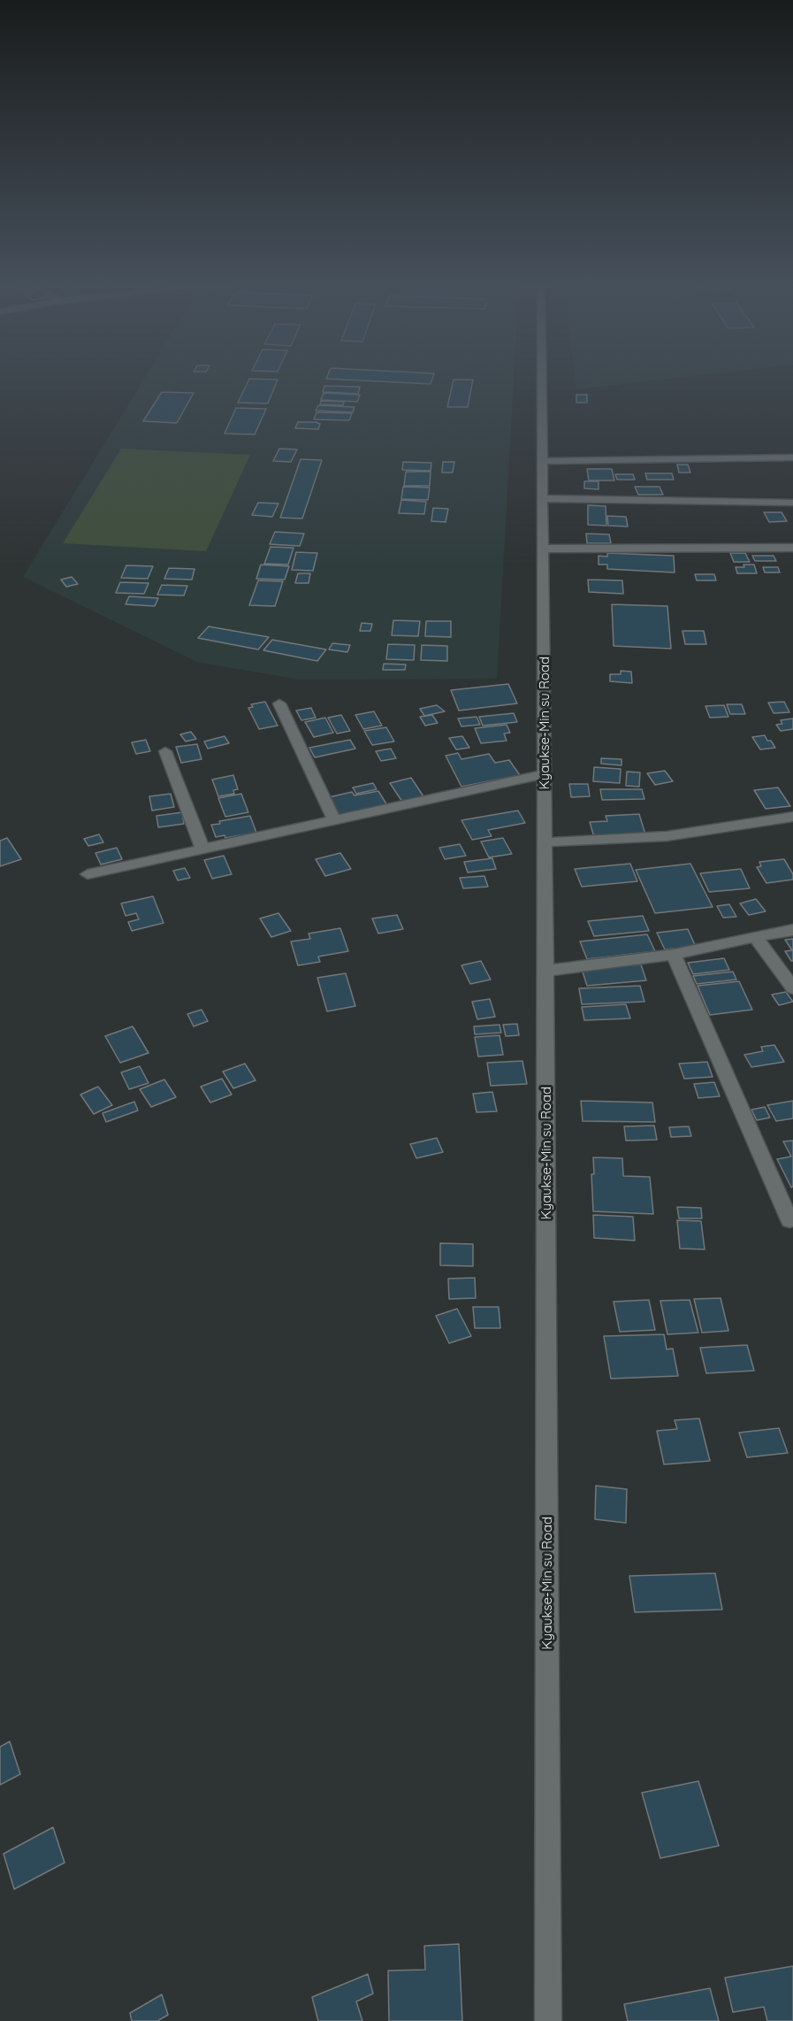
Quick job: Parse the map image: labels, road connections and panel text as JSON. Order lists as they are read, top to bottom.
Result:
{
  "streets": {
    "street": ["Kyaukse-Min su Road"]
  }
}
